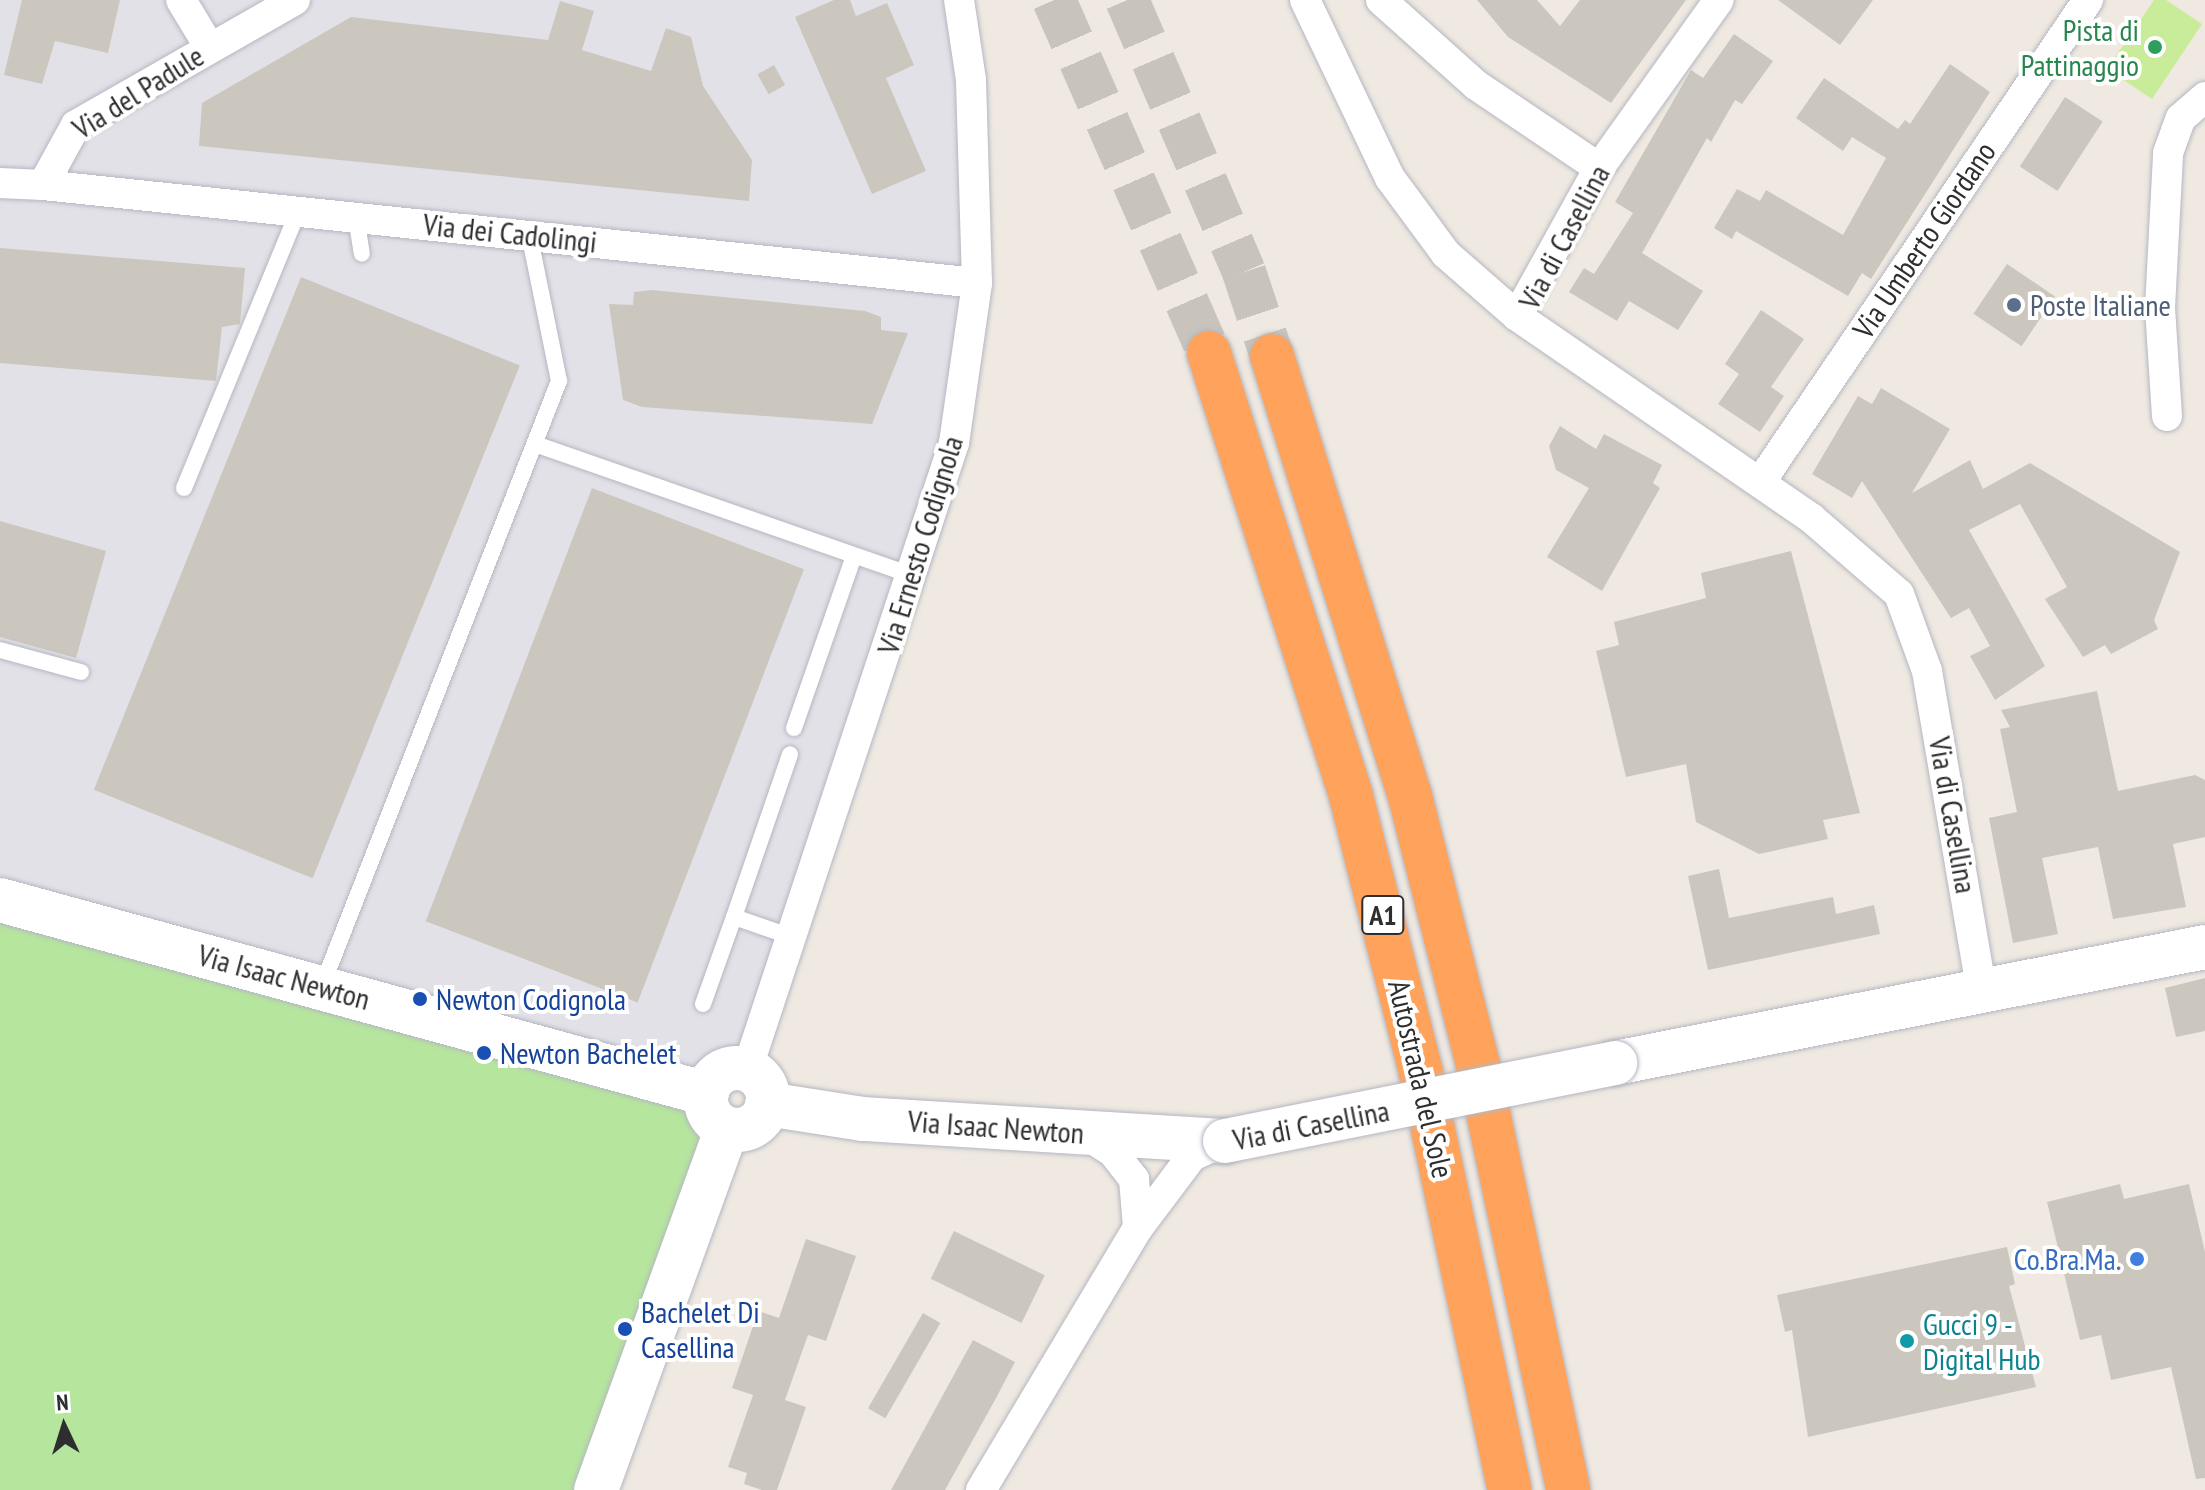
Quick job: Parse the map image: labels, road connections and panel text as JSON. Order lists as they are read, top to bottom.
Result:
{
  "streets": {
    "highway": ["A1", "Autostrada del Sole"],
    "street": [
      "Via del Padule",
      "Via dei Cadolingi",
      "Via di Casellina",
      "Via Umberto Giordano",
      "Via Ernesto Codignola",
      "Via Isaac Newton"
    ]
  },
  "crossings": [
    ["Via del Padule", "Via dei Cadolingi"],
    ["Via dei Cadolingi", "Via Ernesto Codignola"],
    ["Via di Casellina", "Via Umberto Giordano"],
    ["Via di Casellina", "Via Isaac Newton"],
    ["Via Ernesto Codignola", "Via Isaac Newton"]
  ],
  "places": [
    "Pista di Pattinaggio",
    "Poste Italiane",
    "Newton Codignola",
    "Newton Bachelet",
    "Co.Bra.Ma.",
    "Bachelet Di Casellina",
    "Gucci 9 - Digital Hub"
  ],
  "north": "top"
}
